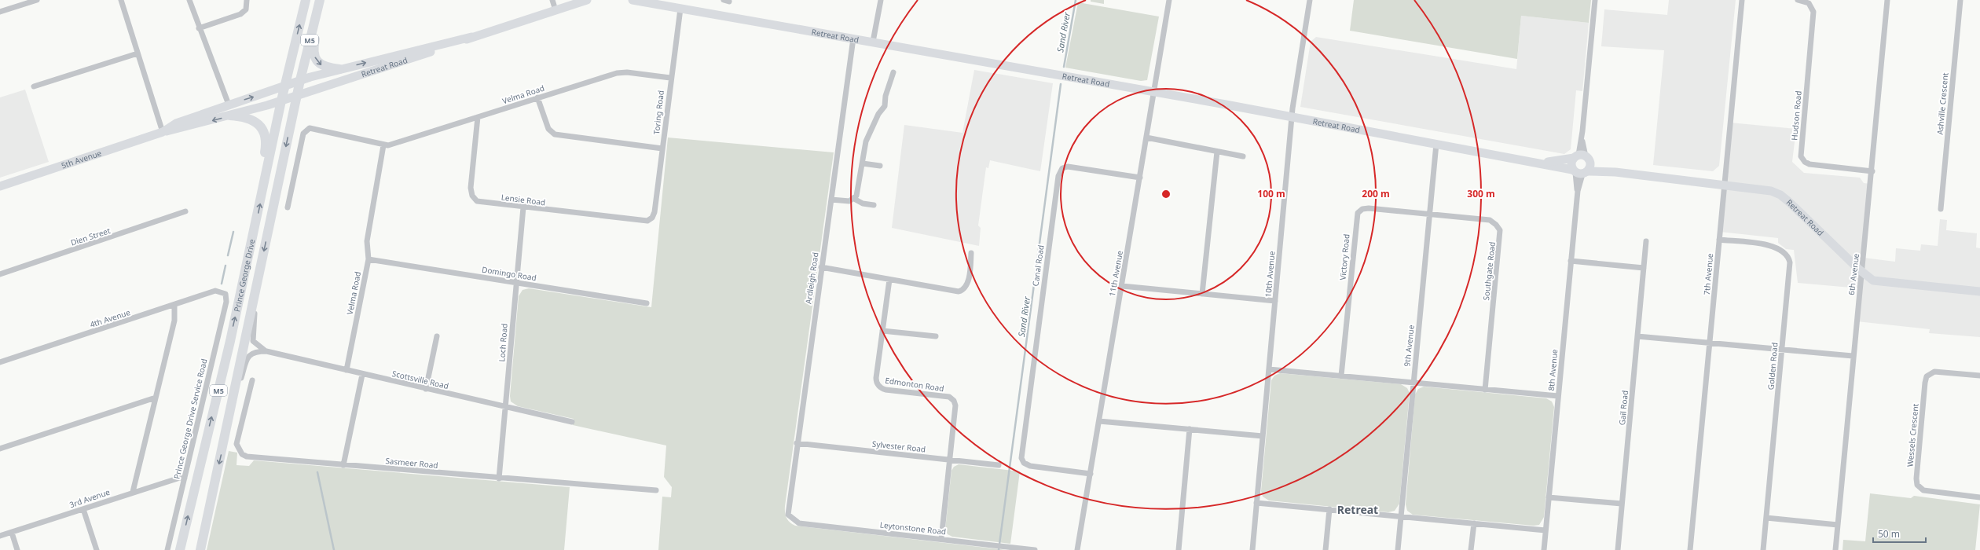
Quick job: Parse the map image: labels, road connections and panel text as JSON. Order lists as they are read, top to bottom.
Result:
{
  "streets": {
    "main road": [
      "Retreat Road",
      "M5",
      "5th Avenue",
      "Prince George Drive"
    ],
    "street": [
      "Velma Road",
      "Ashville Crescent",
      "Toring Road",
      "Hudson Road",
      "Lensie Road",
      "Dien Street",
      "Victory Road",
      "Canal Road",
      "Southgate Road",
      "Domingo Road",
      "11th Avenue",
      "10th Avenue",
      "7th Avenue",
      "6th Avenue",
      "Ardleigh Road",
      "4th Avenue",
      "Loch Road",
      "9th Avenue",
      "Golden Road",
      "8th Avenue",
      "Scottsville Road",
      "Edmonton Road",
      "Gail Road",
      "Prince George Drive Service Road",
      "Wessels Crescent",
      "Sylvester Road",
      "Sasmeer Road",
      "3rd Avenue",
      "Leytonstone Road"
    ]
  },
  "crossings": [
    ["Retreat Road", "Toring Road"],
    ["Retreat Road", "5th Avenue"],
    ["Retreat Road", "11th Avenue"],
    ["Retreat Road", "10th Avenue"],
    ["Retreat Road", "7th Avenue"],
    ["Retreat Road", "6th Avenue"],
    ["Retreat Road", "Prince George Drive"],
    ["Retreat Road", "Ardleigh Road"],
    ["Retreat Road", "9th Avenue"],
    ["Retreat Road", "8th Avenue"],
    ["Velma Road", "Toring Road"],
    ["Velma Road", "Lensie Road"],
    ["Velma Road", "Domingo Road"],
    ["Velma Road", "Scottsville Road"],
    ["Toring Road", "Lensie Road"],
    ["Hudson Road", "6th Avenue"],
    ["5th Avenue", "Prince George Drive"],
    ["Lensie Road", "Loch Road"],
    ["Victory Road", "Southgate Road"],
    ["Victory Road", "9th Avenue"],
    ["Canal Road", "11th Avenue"],
    ["Southgate Road", "9th Avenue"],
    ["Domingo Road", "Loch Road"],
    ["7th Avenue", "Golden Road"],
    ["Prince George Drive", "Scottsville Road"],
    ["Ardleigh Road", "Sylvester Road"],
    ["Ardleigh Road", "Leytonstone Road"],
    ["4th Avenue", "Prince George Drive Service Road"],
    ["Loch Road", "Scottsville Road"],
    ["Loch Road", "Sasmeer Road"],
    ["Edmonton Road", "Sylvester Road"],
    ["Edmonton Road", "Leytonstone Road"],
    ["Prince George Drive Service Road", "3rd Avenue"]
  ],
  "districts": ["Retreat"],
  "water": ["Sand River"],
  "scale_bar": "50 m",
  "rings": ["100 m", "200 m", "300 m"]
}
